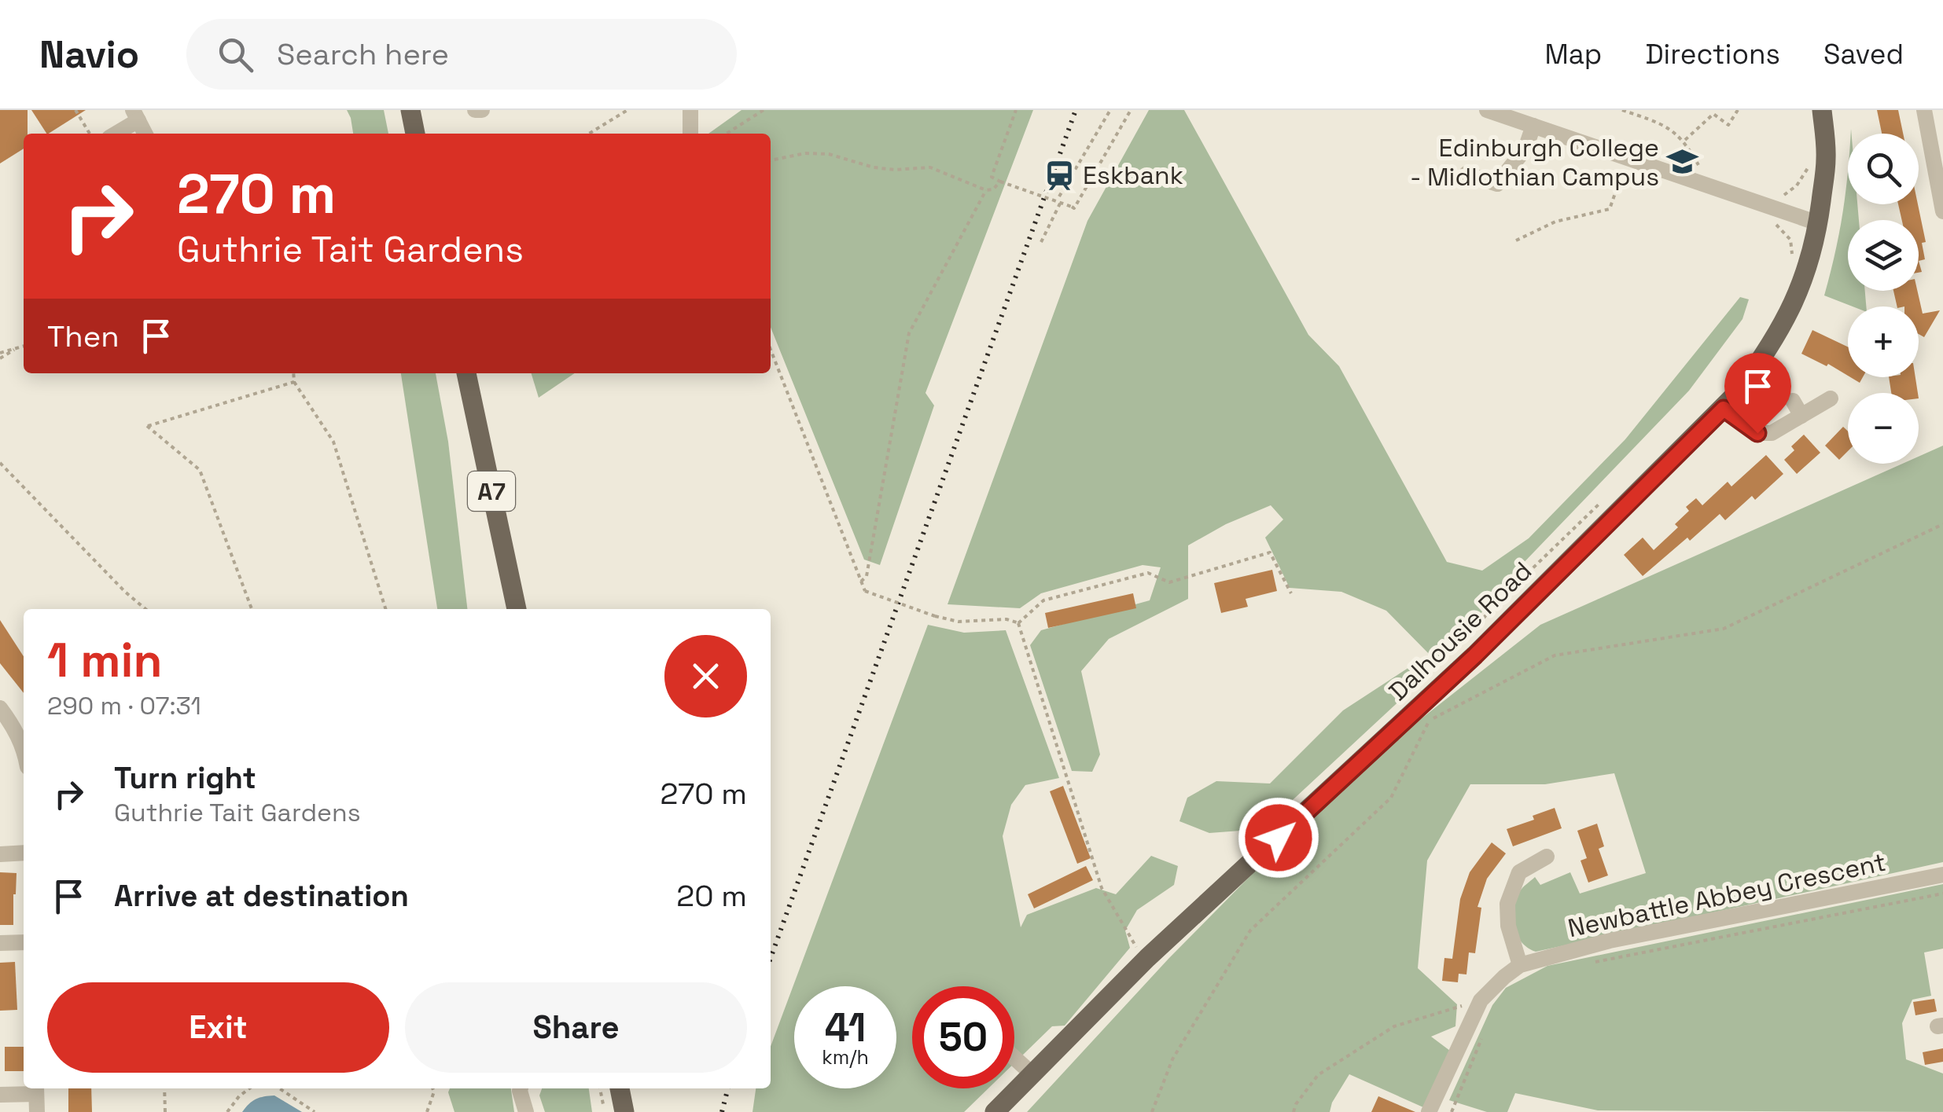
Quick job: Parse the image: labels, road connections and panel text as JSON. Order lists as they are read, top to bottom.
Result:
{
  "streets": {
    "main road": ["A7", "Dalhousie Road"],
    "street": ["Newbattle Abbey Crescent"]
  },
  "places": {
    "school or university": ["Edinburgh College - Midlothian Campus"],
    "station": ["Eskbank"]
  },
  "page": {
    "header": "Navio",
    "search": "Search here",
    "nav": ["Map", "Directions", "Saved"],
    "map_buttons": ["+", "−"],
    "turn": ["270 m", "Guthrie Tait Gardens"],
    "then": "Then",
    "heading": ["1 min", "290 m · 07:31"],
    "list": [
      {
        "name": "Turn right",
        "note": "Guthrie Tait Gardens",
        "value": "270 m"
      },
      {
        "name": "Arrive at destination",
        "value": "20 m"
      }
    ],
    "buttons": ["Exit", "Share"],
    "speed": "41 km/h",
    "limit": "50"
  }
}
